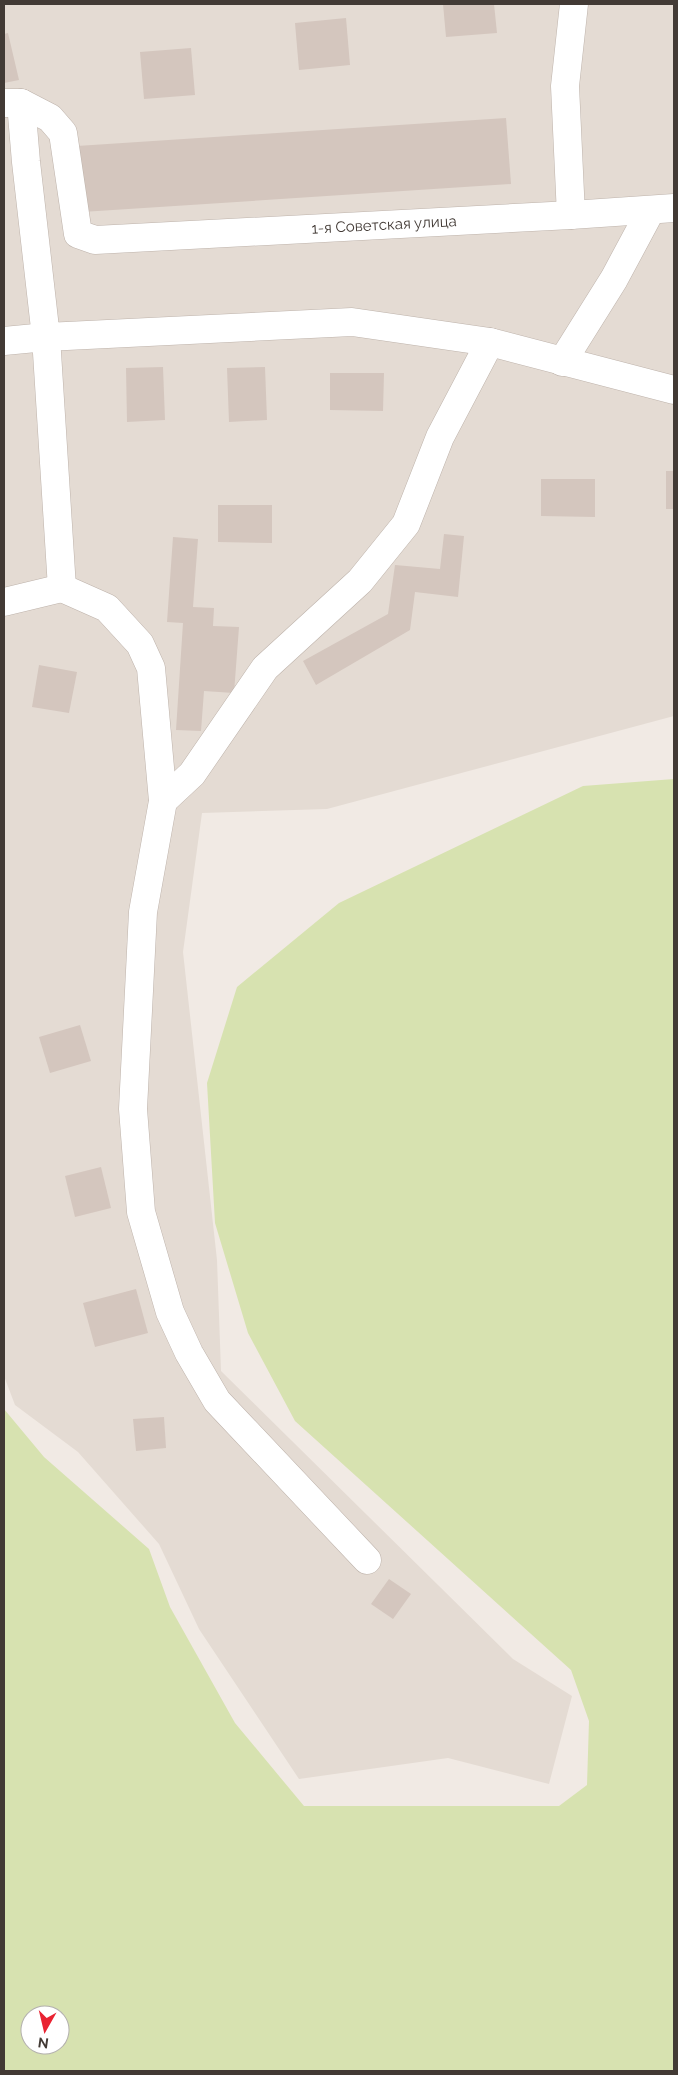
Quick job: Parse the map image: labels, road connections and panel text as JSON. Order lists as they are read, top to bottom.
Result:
{
  "streets": {
    "street": ["1-я Советская улица"]
  },
  "north": "bottom"
}
